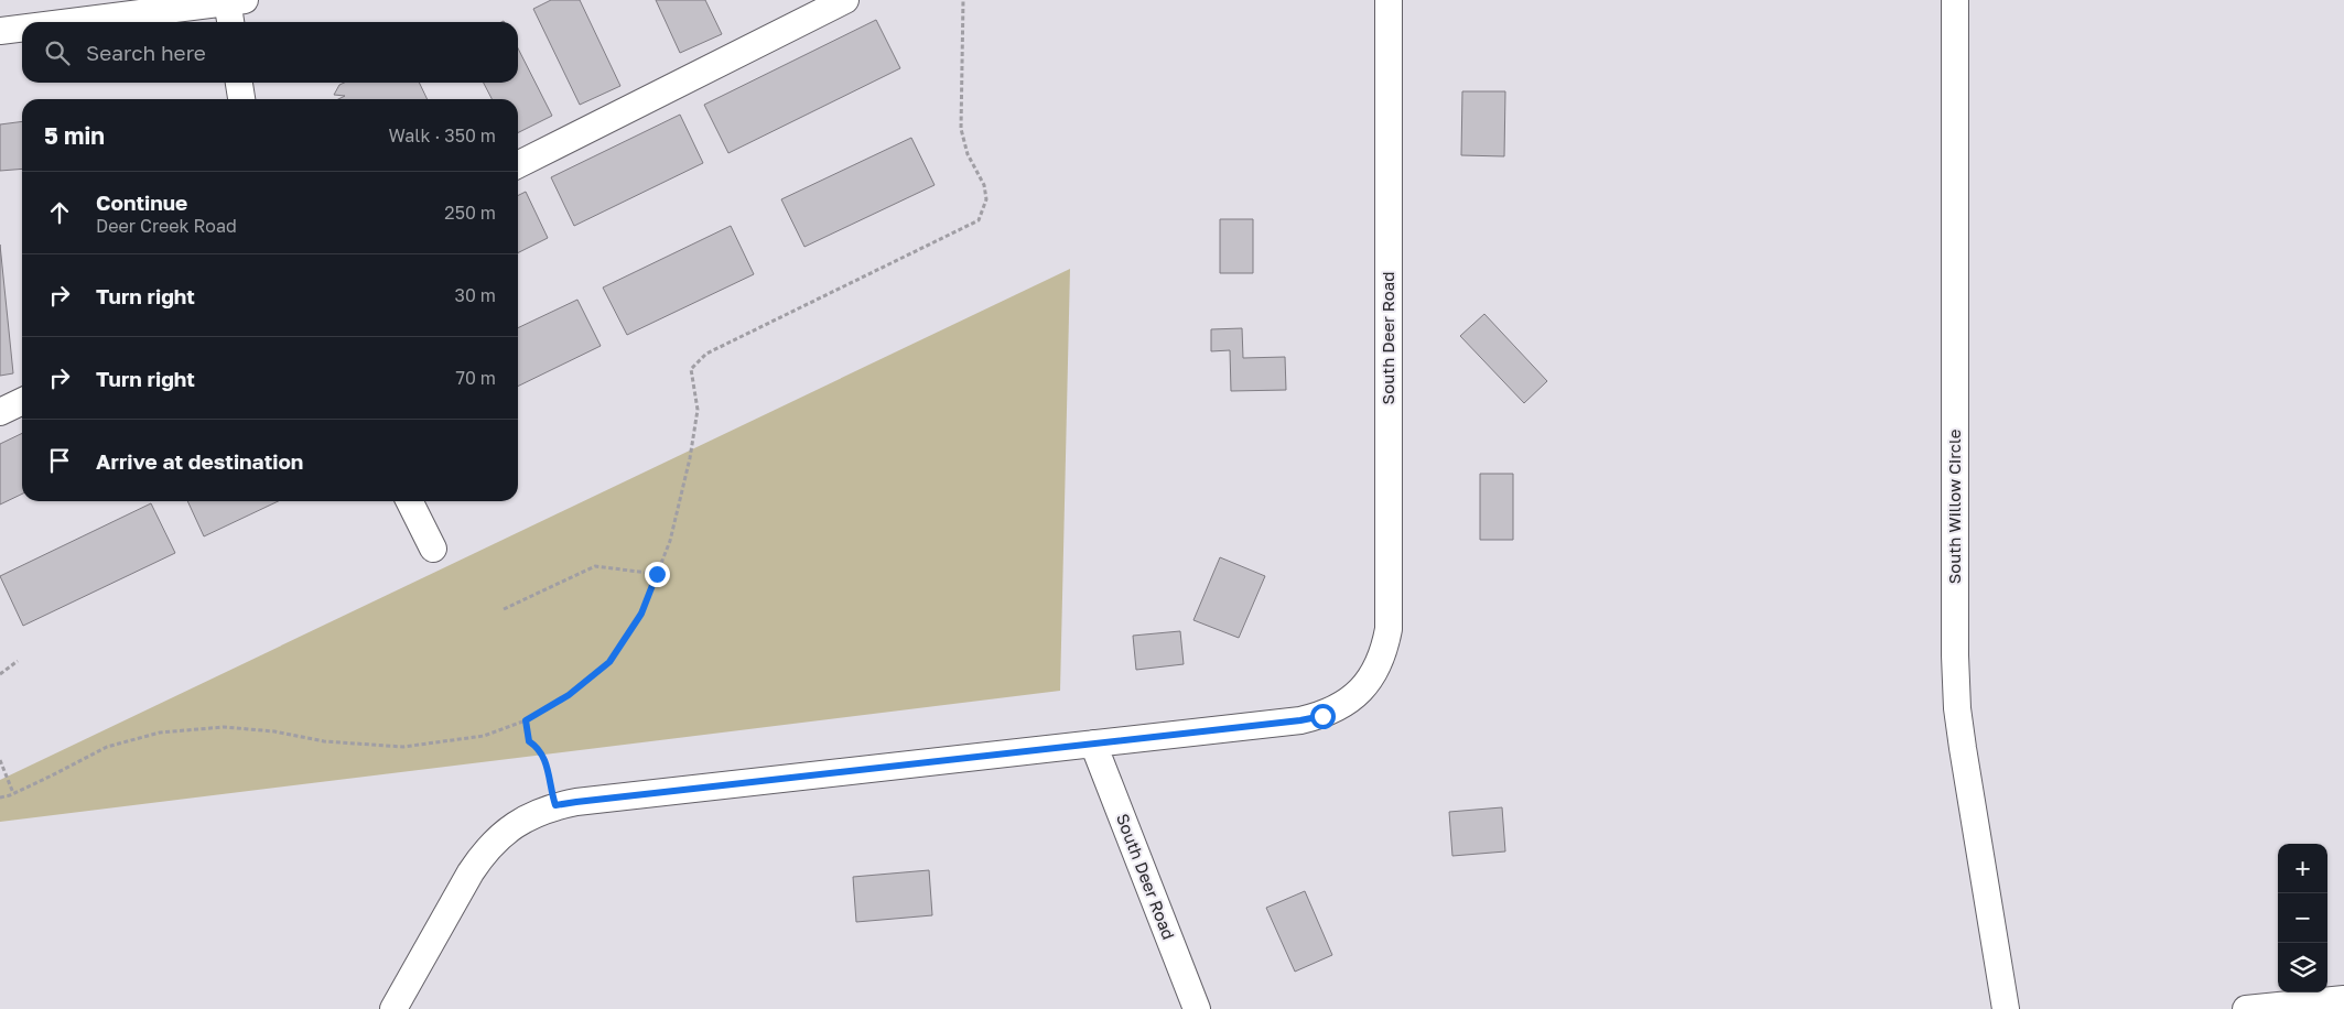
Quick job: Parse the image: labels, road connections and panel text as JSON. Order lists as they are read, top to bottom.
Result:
{
  "streets": {
    "street": ["South Deer Road", "South Willow Circle"]
  },
  "page": {
    "search": "Search here",
    "heading": ["5 min", "Walk · 350 m"],
    "list": [
      ["Continue", "Deer Creek Road", "250 m"],
      ["Turn right", "30 m"],
      ["Turn right", "70 m"],
      "Arrive at destination"
    ],
    "map_buttons": ["+", "−"]
  }
}
